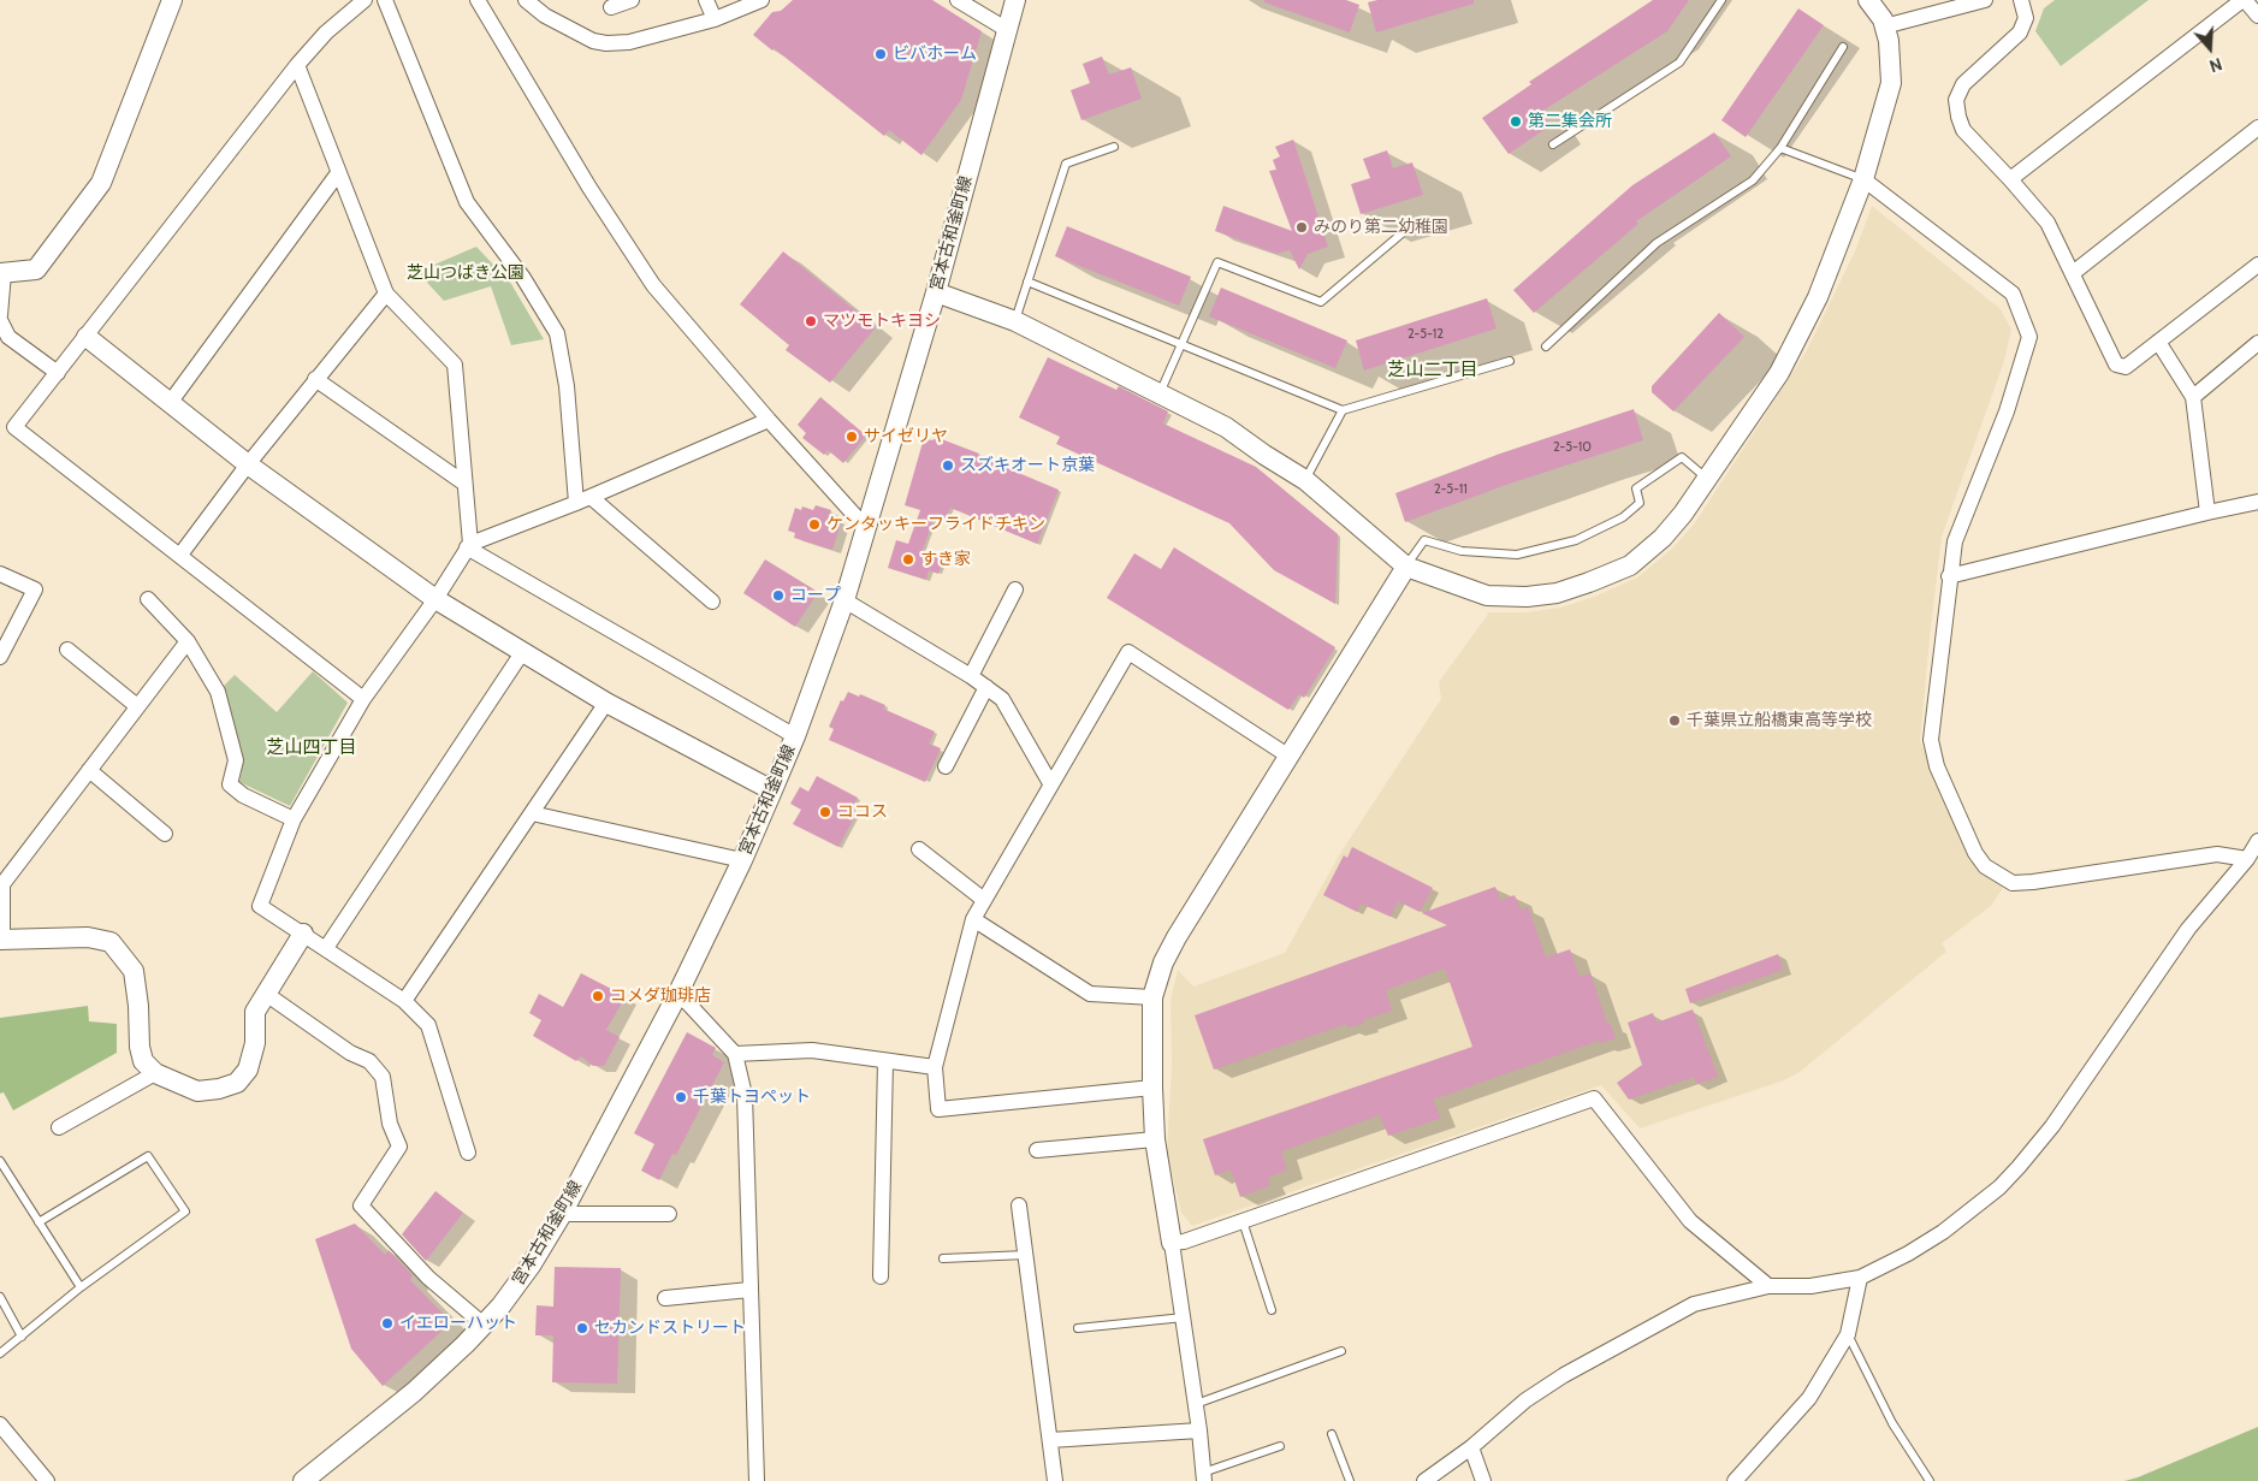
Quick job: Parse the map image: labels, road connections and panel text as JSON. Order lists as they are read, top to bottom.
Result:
{
  "streets": {
    "street": ["宮本古和釜町線"]
  },
  "districts": ["芝山二丁目", "芝山四丁目"],
  "parks": ["芝山つばき公園"],
  "places": [
    "ビバホーム",
    "第二集会所",
    "みのり第二幼稚園",
    "マツモトキヨシ",
    "サイゼリヤ",
    "スズキオート京葉",
    "ケンタッキーフライドチキン",
    "すき家",
    "コープ",
    "千葉県立船橋東高等学校",
    "ココス",
    "コメダ珈琲店",
    "千葉トヨペット",
    "イエローハット",
    "セカンドストリート"
  ],
  "house_numbers": ["2-5-12", "2-5-10", "2-5-11"],
  "north": "bottom"
}
